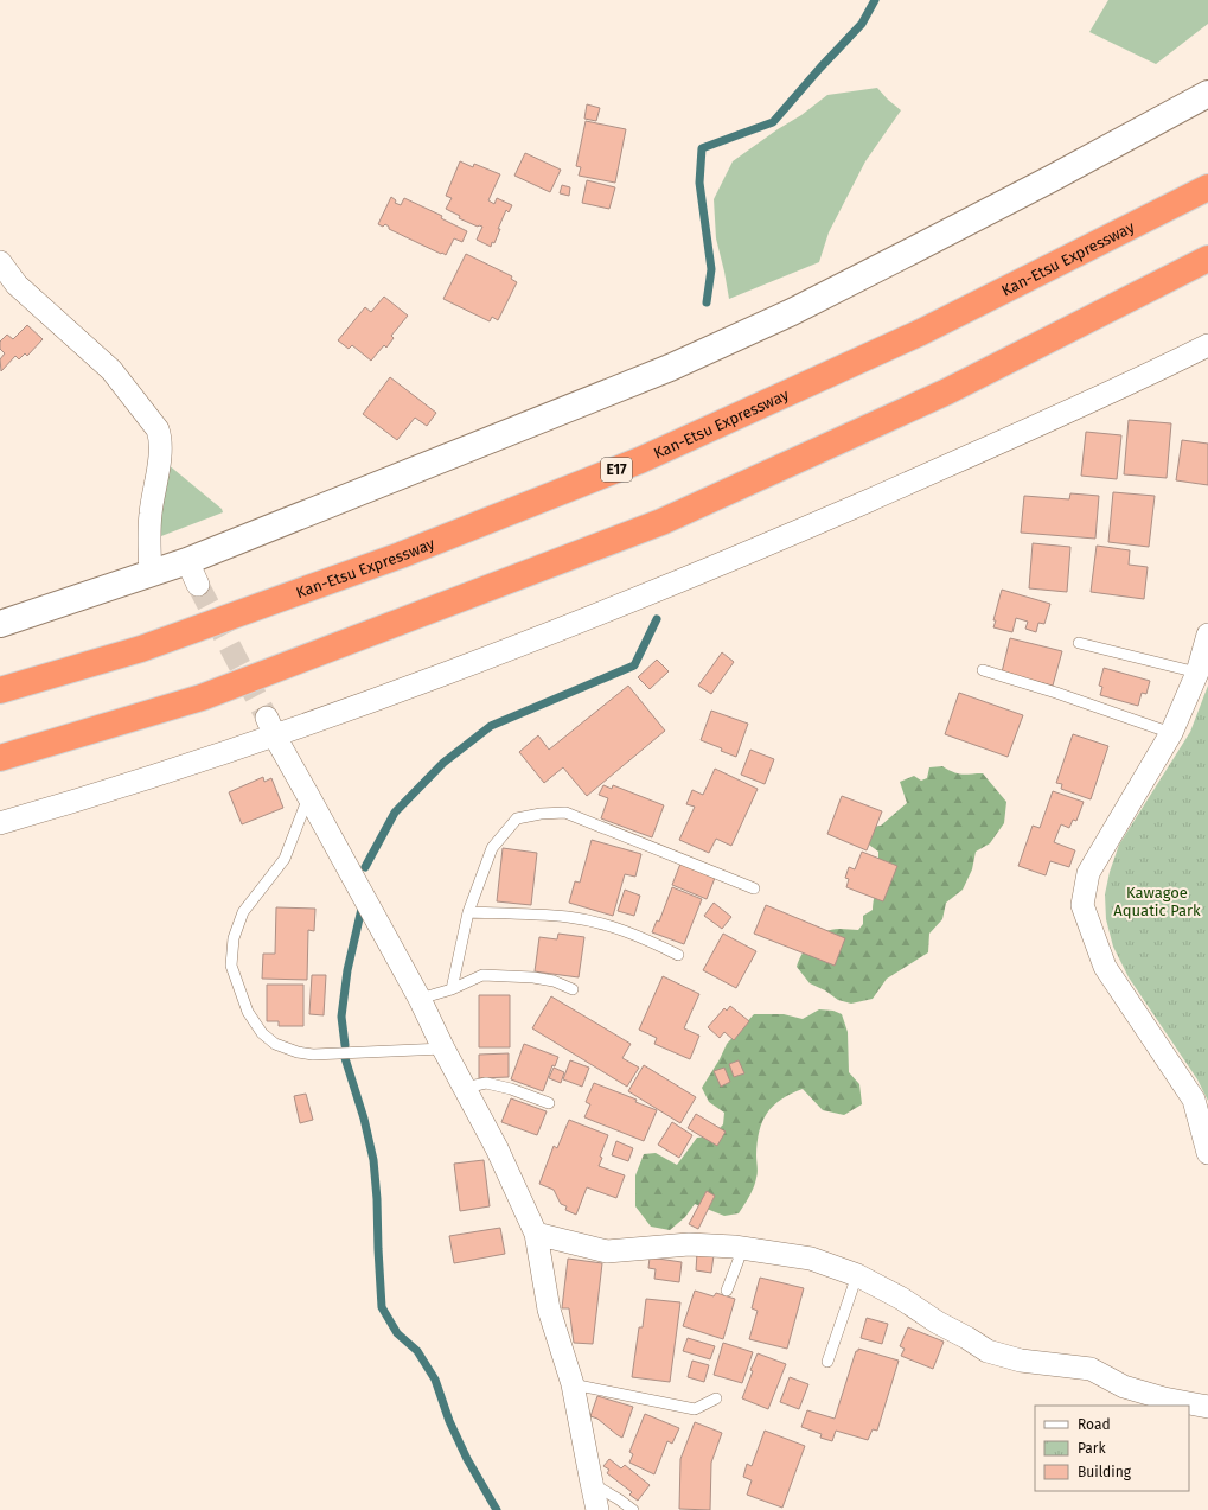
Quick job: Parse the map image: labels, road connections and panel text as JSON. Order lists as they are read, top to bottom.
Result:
{
  "streets": {
    "highway": ["Kan-Etsu Expressway", "E17"]
  },
  "parks": ["Kawagoe Aquatic Park"],
  "legend": ["Road", "Park", "Building"]
}
